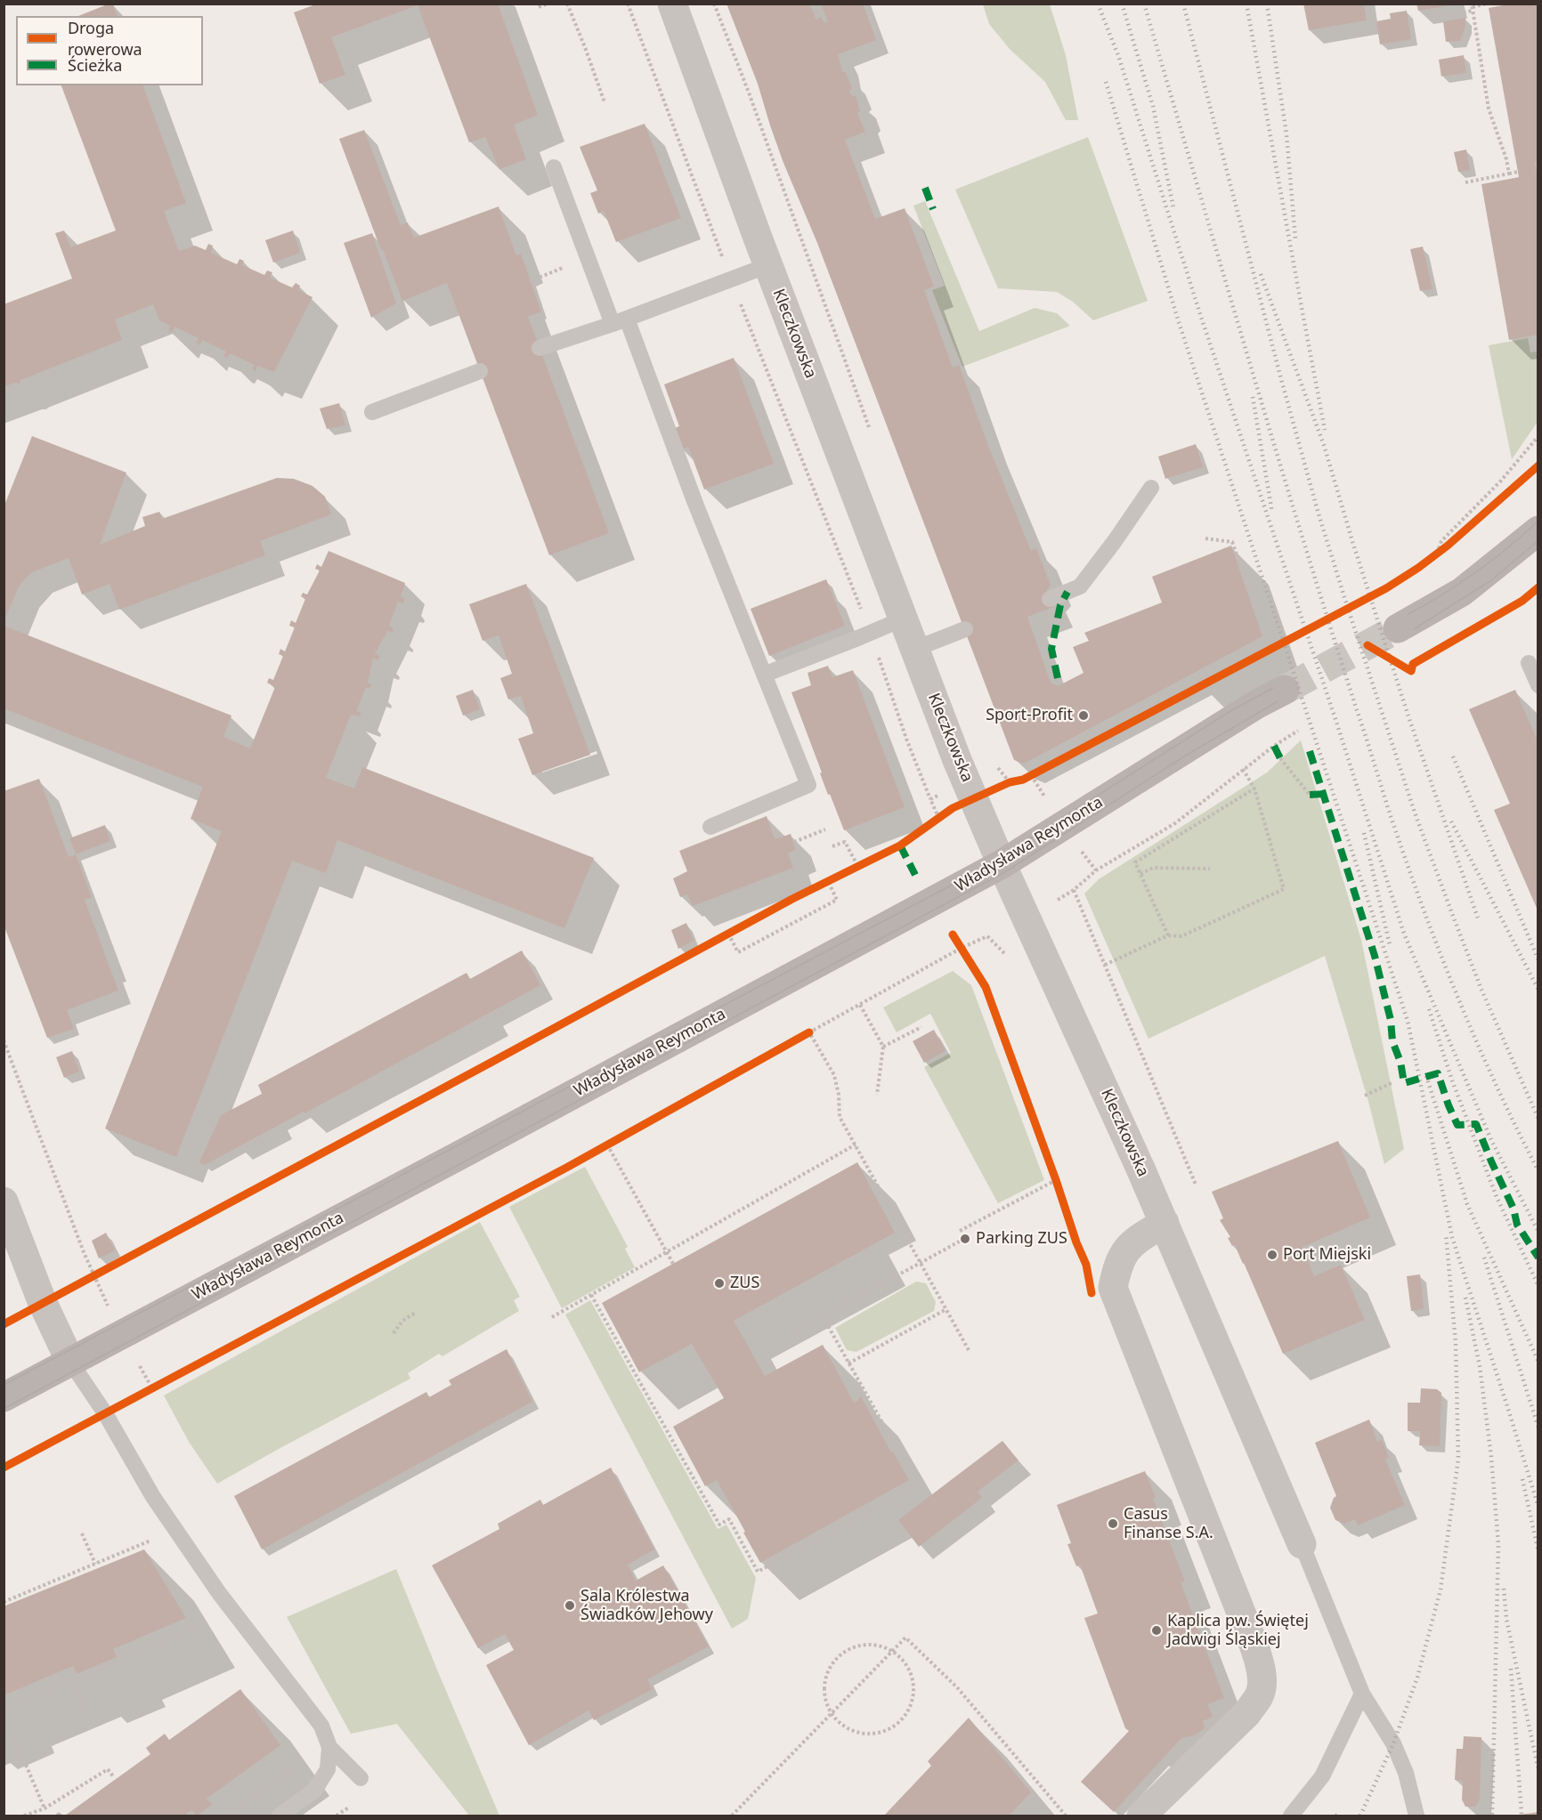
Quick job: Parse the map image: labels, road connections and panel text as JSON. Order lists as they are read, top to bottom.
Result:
{
  "streets": {
    "main road": ["Władysława Reymonta"],
    "street": ["Kleczkowska"]
  },
  "crossings": [
    ["Kleczkowska", "Władysława Reymonta"]
  ],
  "places": [
    "Sport-Profit",
    "Parking ZUS",
    "Port Miejski",
    "ZUS",
    "Casus Finanse S.A.",
    "Sala Królestwa Świadków Jehowy",
    "Kaplica pw. Świętej Jadwigi Śląskiej"
  ],
  "legend": ["Droga rowerowa", "Ścieżka"]
}
